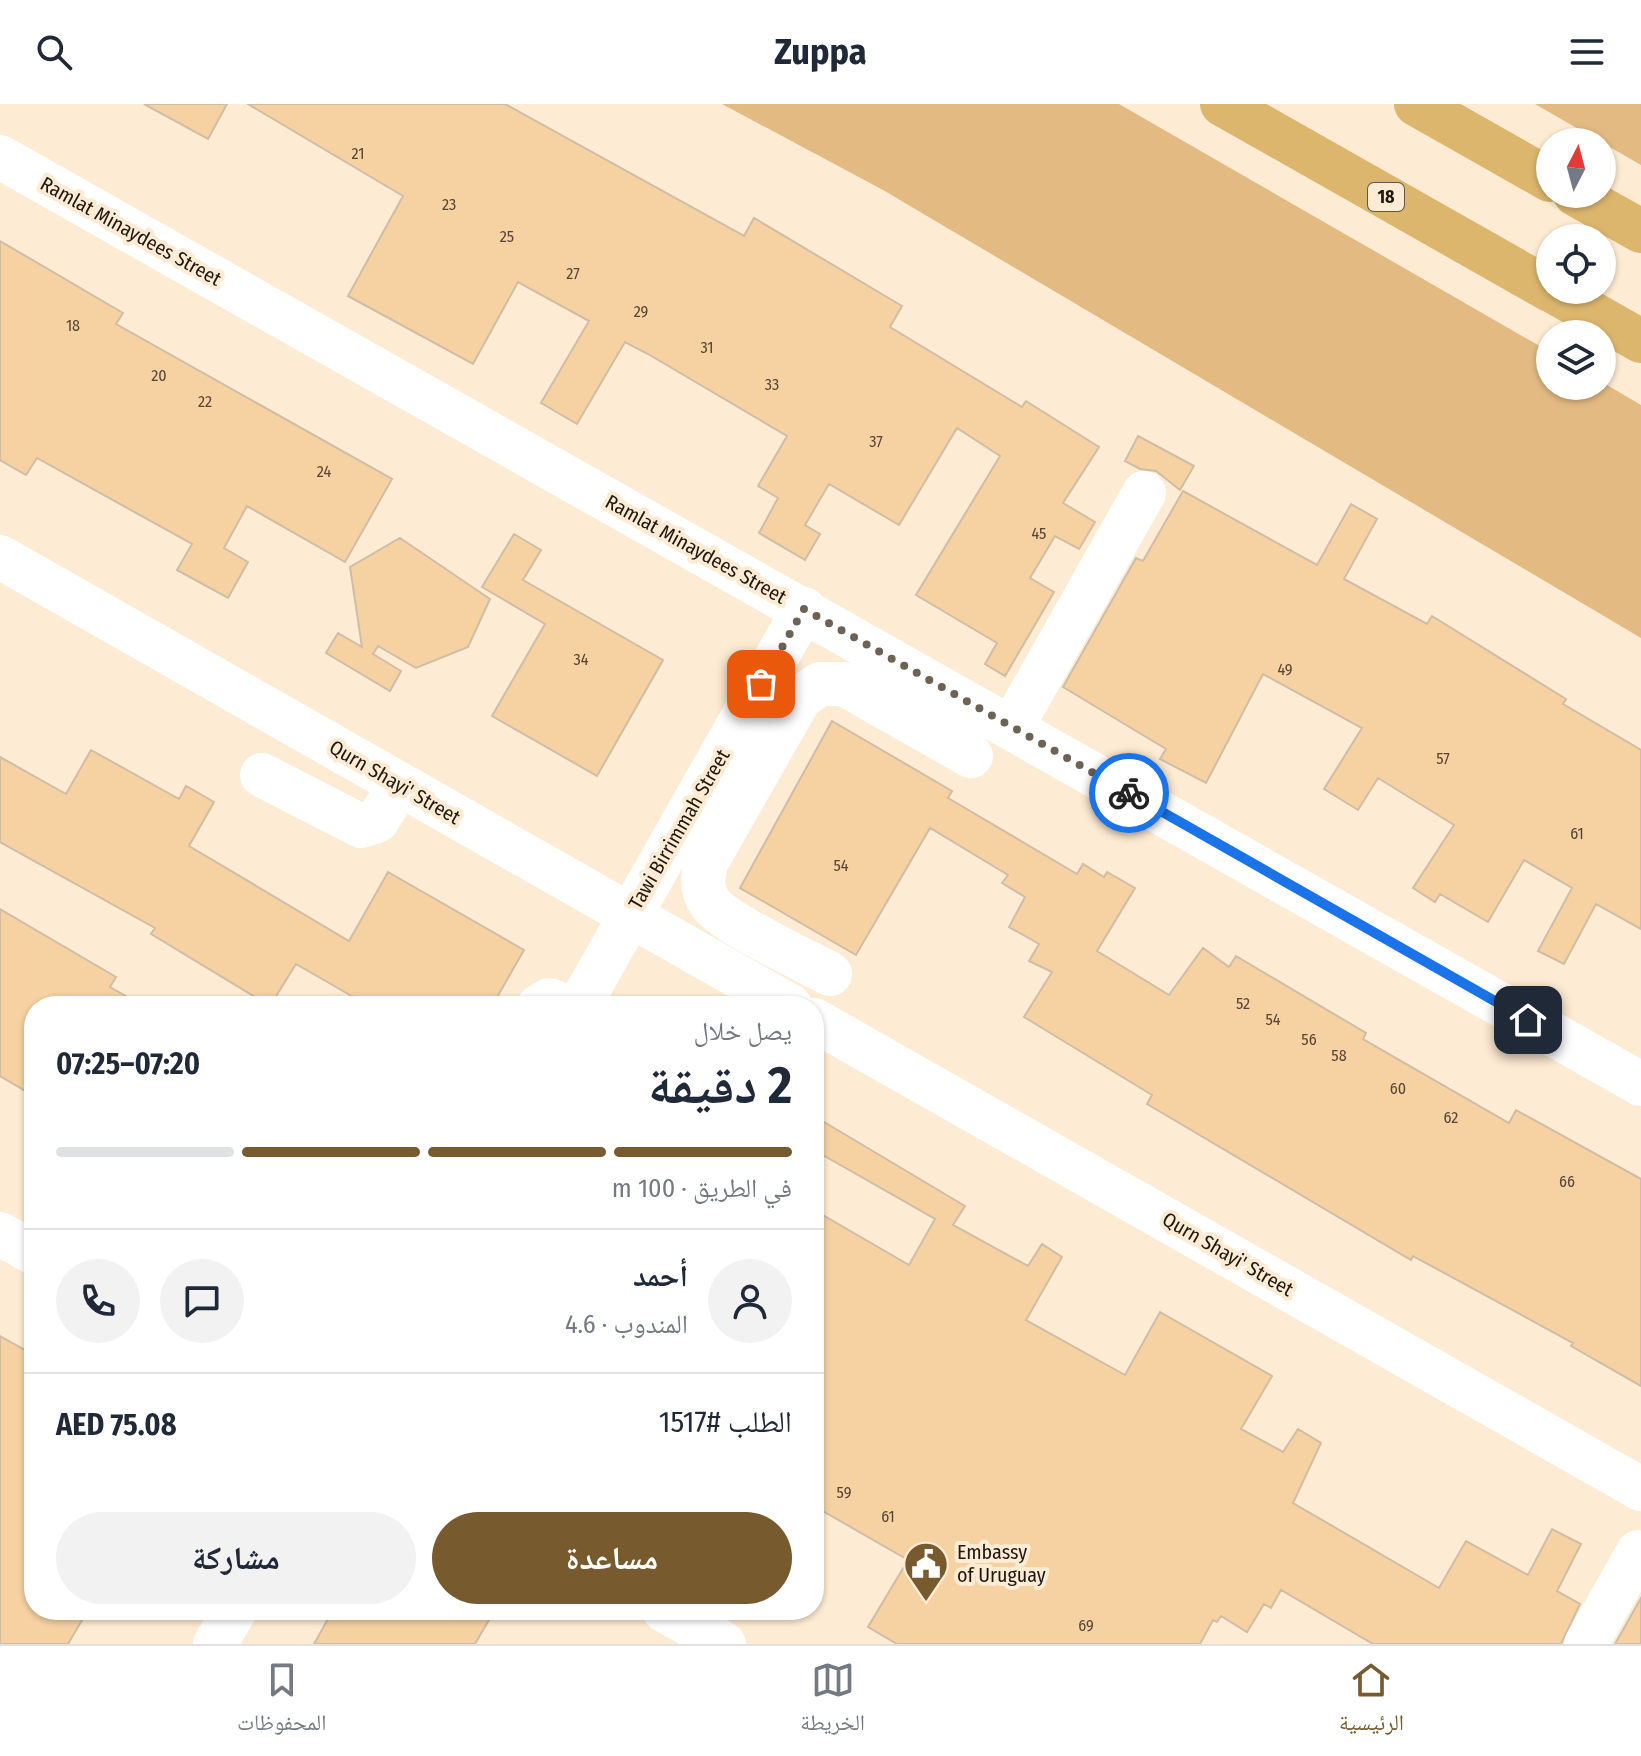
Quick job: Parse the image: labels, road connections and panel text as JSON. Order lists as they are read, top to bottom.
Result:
{
  "streets": {
    "main road": ["18"],
    "street": ["Ramlat Minaydees Street", "Qurn Shayi' Street", "Tawi Birrimmah Street"]
  },
  "crossings": [
    ["Ramlat Minaydees Street", "Tawi Birrimmah Street"],
    ["Qurn Shayi' Street", "Tawi Birrimmah Street"]
  ],
  "places": {
    "public building": ["Embassy of Uruguay"]
  },
  "house_numbers": [
    "21",
    "23",
    "25",
    "27",
    "29",
    "18",
    "31",
    "20",
    "33",
    "22",
    "37",
    "24",
    "45",
    "34",
    "49",
    "57",
    "61",
    "54",
    "52",
    "54",
    "56",
    "58",
    "60",
    "62",
    "66",
    "59",
    "61",
    "69"
  ],
  "north": "top",
  "page": {
    "header": "Zuppa",
    "heading": ["2 دقيقة", "يصل خلال", "07:20–07:25"],
    "panel": [
      "أحمد",
      "المندوب · 4.6",
      "الطلب #1517",
      "AED 75.08"
    ],
    "bar": "في الطريق · 100 m",
    "buttons": ["مساعدة", "مشاركة"],
    "tabs": ["الرئيسية", "الخريطة", "المحفوظات"]
  }
}
